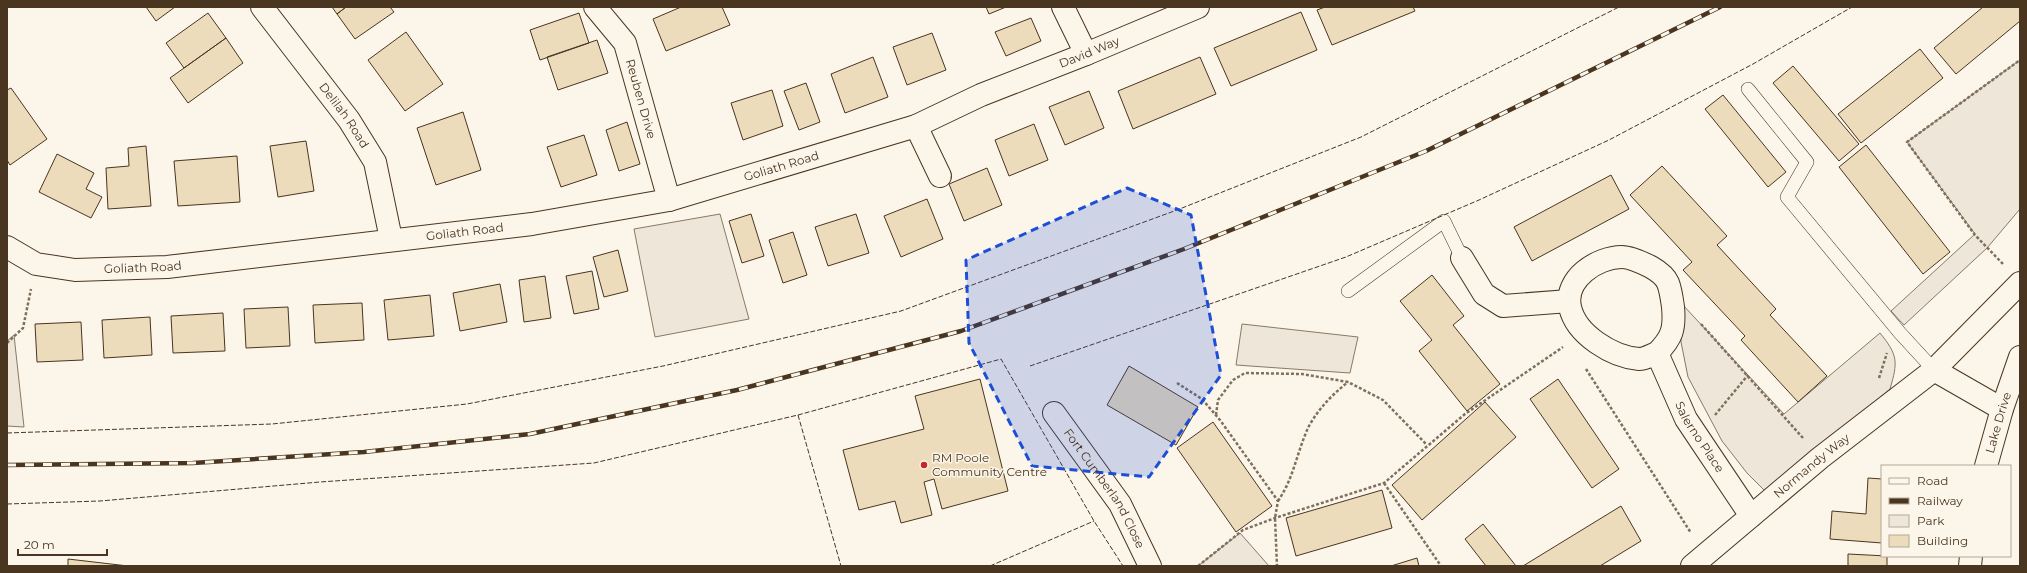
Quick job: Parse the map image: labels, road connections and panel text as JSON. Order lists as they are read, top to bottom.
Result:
{
  "streets": {
    "street": [
      "David Way",
      "Reuben Drive",
      "Delilah Road",
      "Goliath Road",
      "Lake Drive",
      "Salerno Place",
      "Normandy Way",
      "Fort Cumberland Close"
    ]
  },
  "crossings": [
    ["David Way", "Goliath Road"],
    ["Reuben Drive", "Goliath Road"],
    ["Delilah Road", "Goliath Road"],
    ["Salerno Place", "Normandy Way"]
  ],
  "places": ["RM Poole Community Centre"],
  "legend": [
    "Road",
    "Railway",
    "Park",
    "Building"
  ],
  "scale_bar": "20 m"
}
